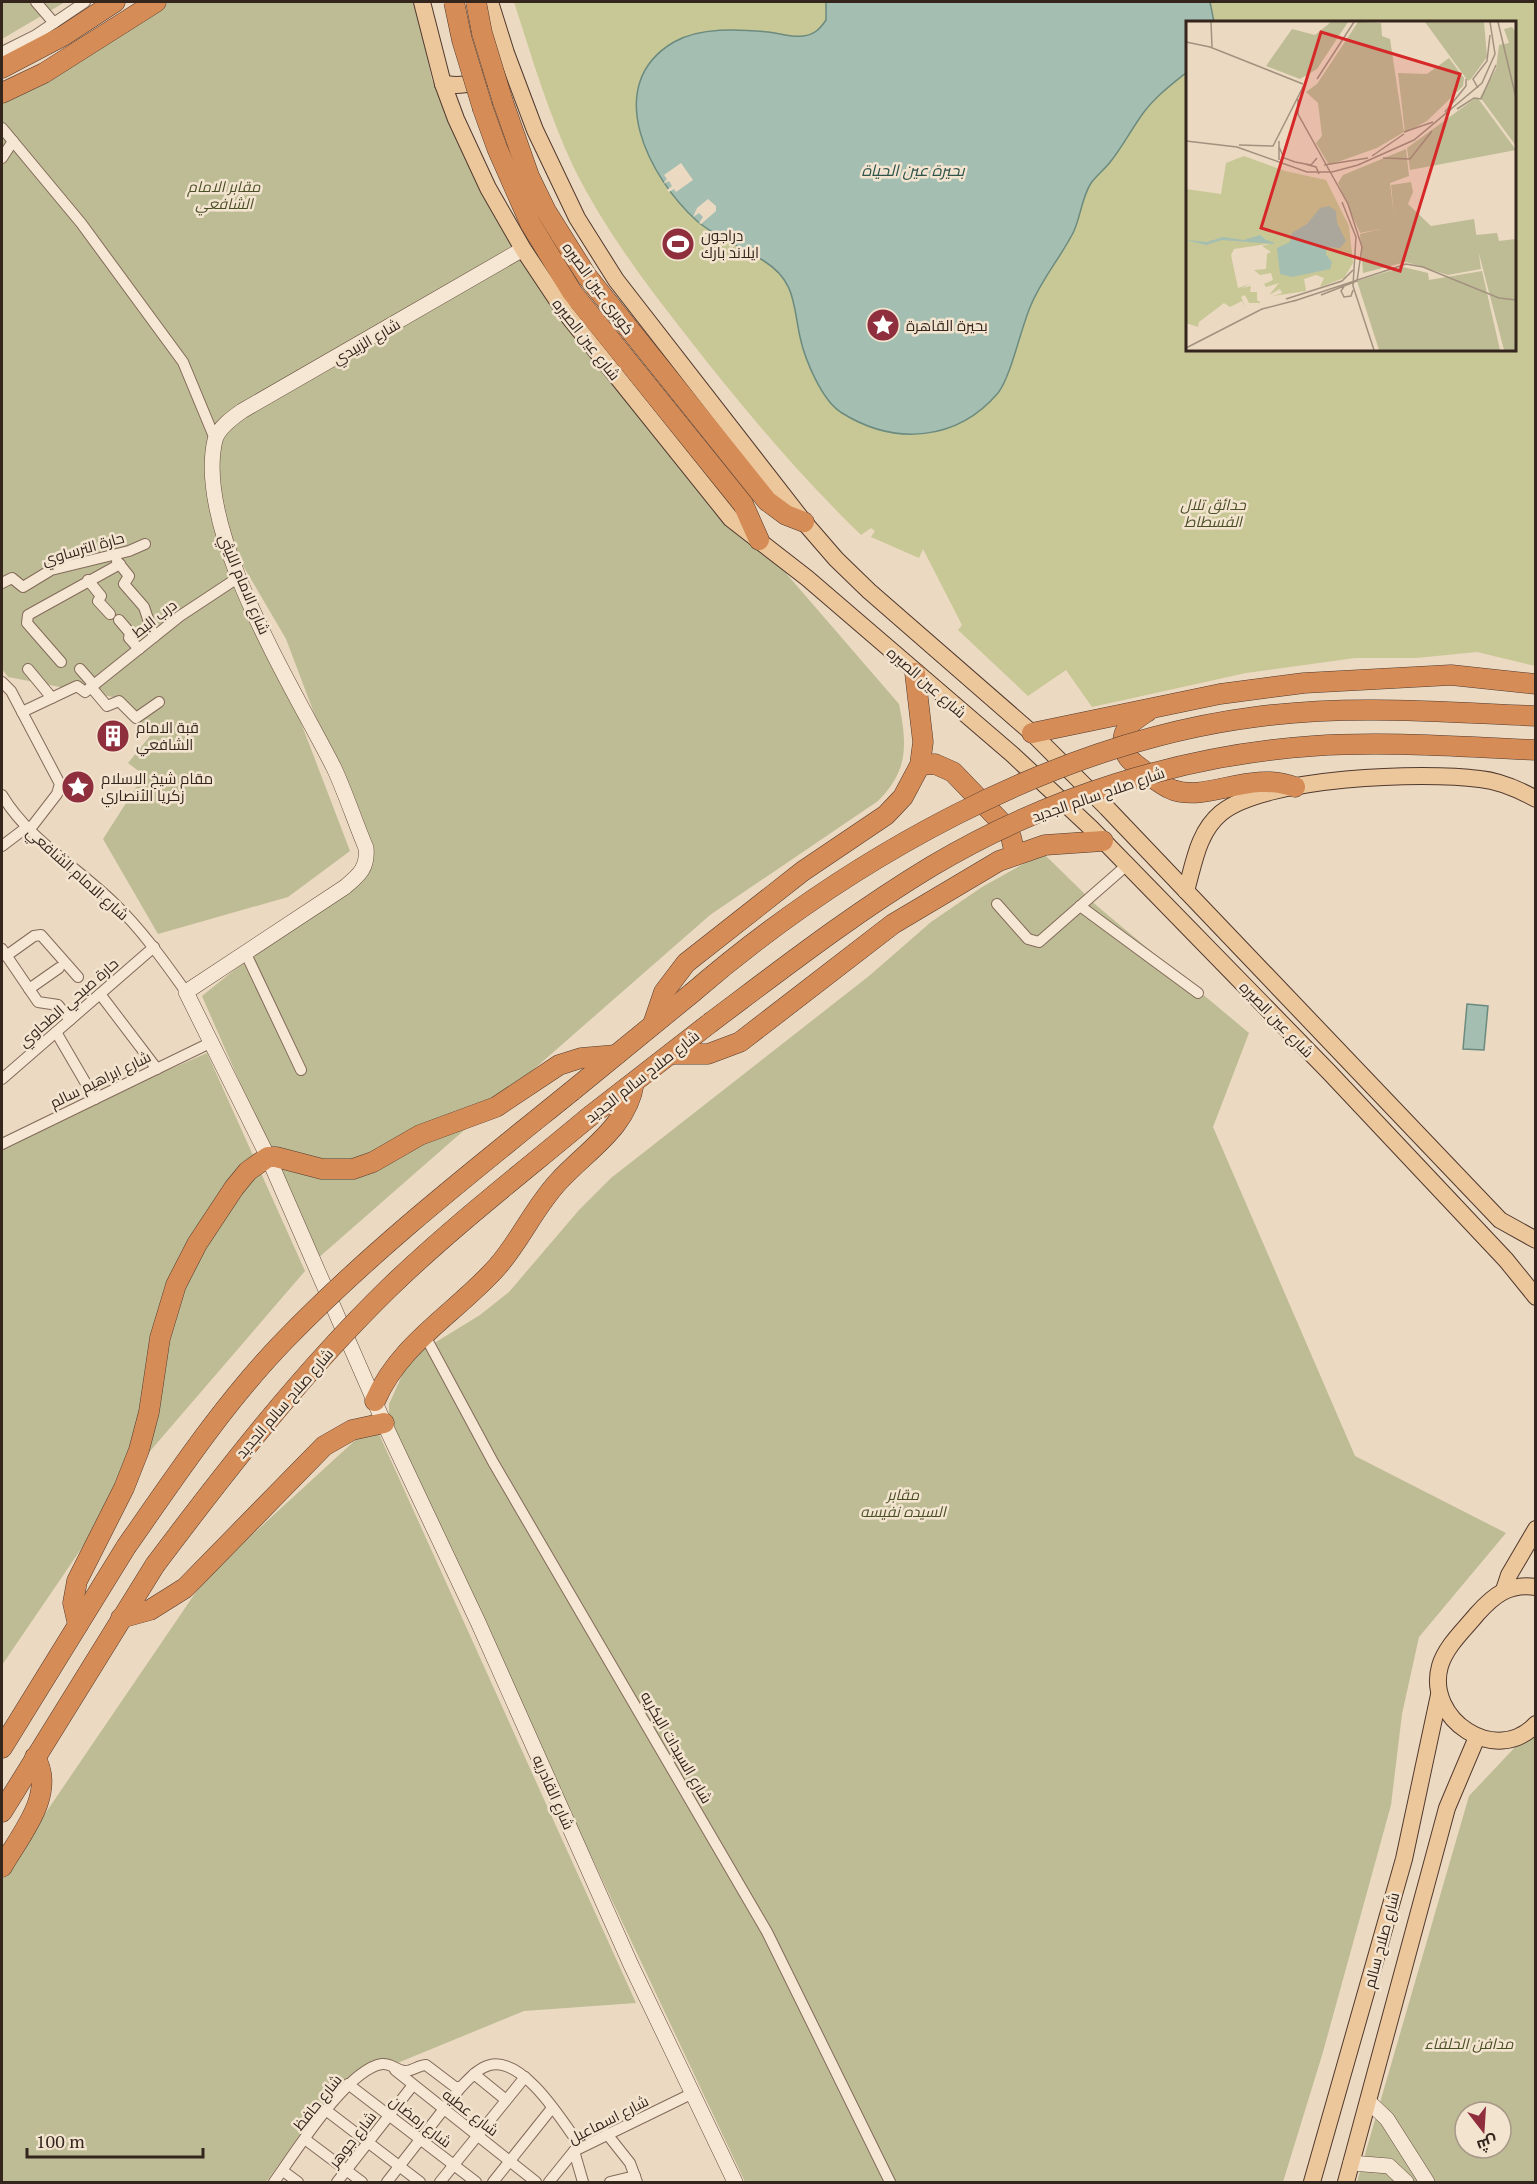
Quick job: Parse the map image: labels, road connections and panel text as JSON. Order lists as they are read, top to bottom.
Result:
{
  "streets": {
    "highway": ["كوبرى عين الصيره", "شارع صلاح سالم الجديد"],
    "main road": ["شارع عين الصيره", "شارع صلاح سالم"],
    "street": [
      "شارع الزبيدي",
      "حارة الترساوي",
      "شارع الامام الليثي",
      "درب البط",
      "شارع الامام الشافعي",
      "حارة صبحي الطحاوي",
      "شارع ابراهيم سالم",
      "شارع السيدات البكريه",
      "شارع القادريه",
      "شارع حافظ",
      "شارع عطيه",
      "شارع اسماعيل",
      "شارع رمضان",
      "شارع جوهر"
    ]
  },
  "crossings": [
    ["كوبرى عين الصيره", "شارع عين الصيره"],
    ["شارع عين الصيره", "شارع الزبيدي"],
    ["شارع الزبيدي", "شارع الامام الليثي"],
    ["شارع الامام الليثي", "درب البط"],
    ["شارع الامام الليثي", "شارع الامام الشافعي"],
    ["شارع الامام الشافعي", "حارة صبحي الطحاوي"],
    ["شارع الامام الشافعي", "شارع ابراهيم سالم"],
    ["شارع الامام الشافعي", "شارع القادريه"],
    ["شارع القادريه", "شارع اسماعيل"],
    ["شارع حافظ", "شارع عطيه"],
    ["شارع حافظ", "شارع رمضان"],
    ["شارع عطيه", "شارع جوهر"],
    ["شارع رمضان", "شارع جوهر"]
  ],
  "water": ["بحيرة عين الحياة"],
  "parks": [
    "مقابر الامام الشافعي",
    "حدائق تلال الفسطاط",
    "مقابر السيده نفيسه",
    "مدافن الحلفاء"
  ],
  "places": {
    "sports": ["دراجون ايلاند بارك"],
    "place": ["بحيرة القاهرة", "مقام شيخ الاسلام زكريا الأنصاري"],
    "building": ["قبة الامام الشافعي"]
  },
  "scale_bar": "100 m",
  "north": "bottom"
}
